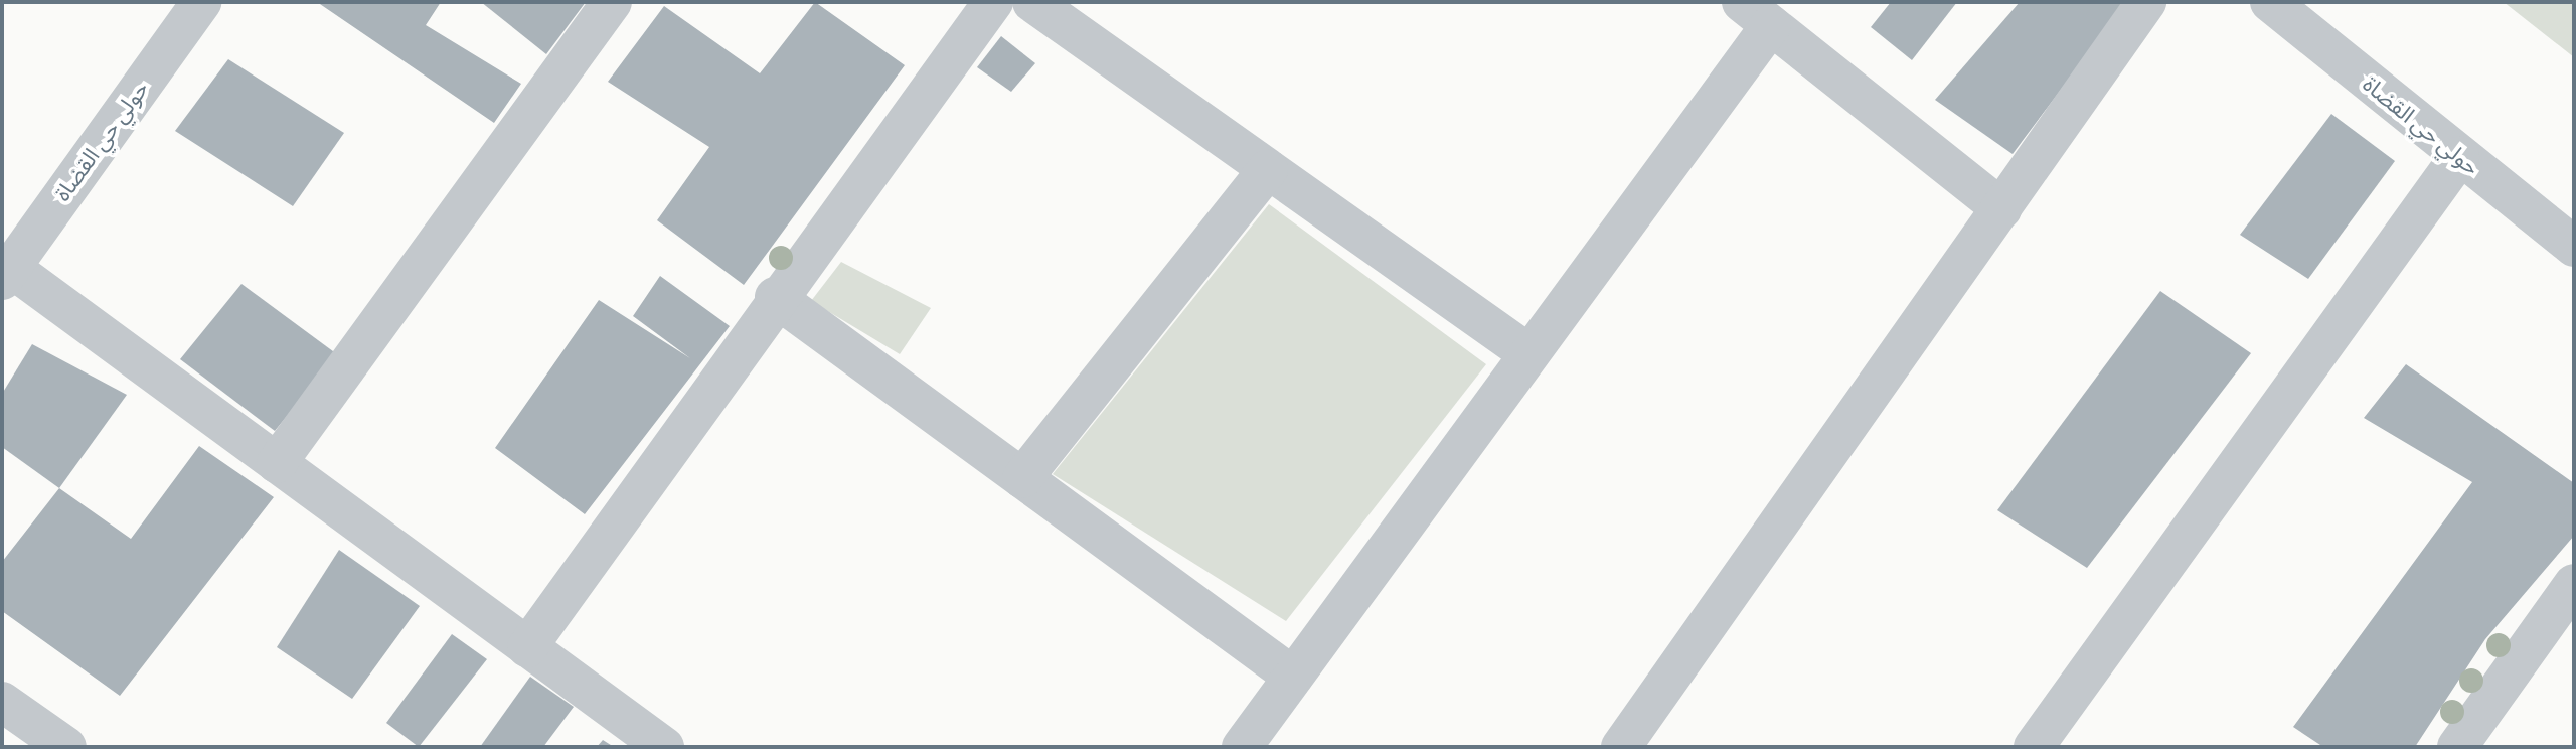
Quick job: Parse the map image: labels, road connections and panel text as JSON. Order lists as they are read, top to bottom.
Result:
{
  "streets": {
    "street": ["حولي حي القضاة"]
  }
}
